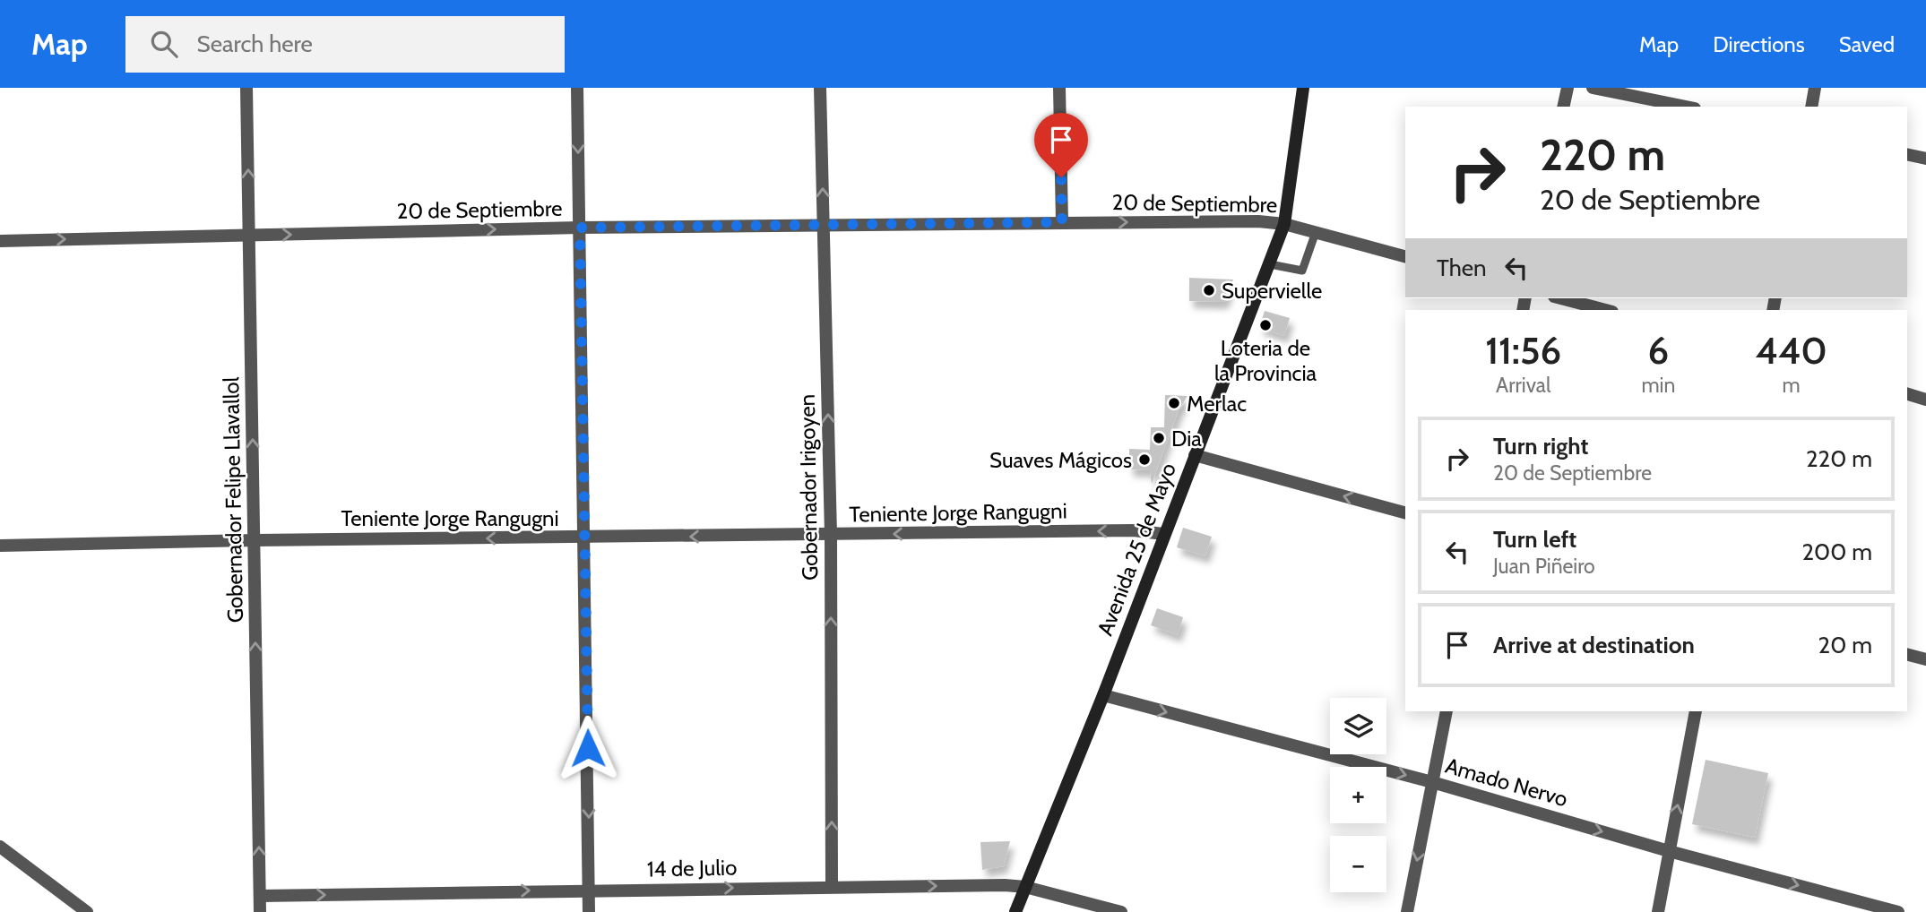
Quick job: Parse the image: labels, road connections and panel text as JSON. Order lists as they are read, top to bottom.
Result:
{
  "streets": {
    "main road": ["Avenida 25 de Mayo"],
    "street": [
      "20 de Septiembre",
      "Gobernador Irigoyen",
      "Gobernador Felipe Llavallol",
      "Teniente Jorge Rangugni",
      "Amado Nervo",
      "14 de Julio"
    ]
  },
  "crossings": [
    ["20 de Septiembre", "Gobernador Irigoyen"],
    ["20 de Septiembre", "Gobernador Felipe Llavallol"],
    ["20 de Septiembre", "Avenida 25 de Mayo"],
    ["Gobernador Irigoyen", "Teniente Jorge Rangugni"],
    ["Gobernador Irigoyen", "14 de Julio"],
    ["Gobernador Felipe Llavallol", "Teniente Jorge Rangugni"],
    ["Gobernador Felipe Llavallol", "14 de Julio"],
    ["Teniente Jorge Rangugni", "Avenida 25 de Mayo"],
    ["Avenida 25 de Mayo", "Amado Nervo"],
    ["Avenida 25 de Mayo", "14 de Julio"]
  ],
  "one_way": [
    "20 de Septiembre",
    "Gobernador Irigoyen",
    "Gobernador Felipe Llavallol",
    "Teniente Jorge Rangugni",
    "Amado Nervo",
    "14 de Julio"
  ],
  "places": [
    "Supervielle",
    "Loteria de la Provincia",
    "Merlac",
    "Dia",
    "Suaves Mágicos"
  ],
  "page": {
    "header": "Map",
    "search": "Search here",
    "nav": ["Map", "Directions", "Saved"],
    "turn": ["220 m", "20 de Septiembre"],
    "then": "Then",
    "eta": [
      "11:56",
      "Arrival",
      "6",
      "min",
      "440",
      "m"
    ],
    "list": [
      {
        "name": "Turn right",
        "note": "20 de Septiembre",
        "value": "220 m"
      },
      {
        "name": "Turn left",
        "note": "Juan Piñeiro",
        "value": "200 m"
      },
      {
        "name": "Arrive at destination",
        "value": "20 m"
      }
    ],
    "map_buttons": ["+", "−"]
  }
}
